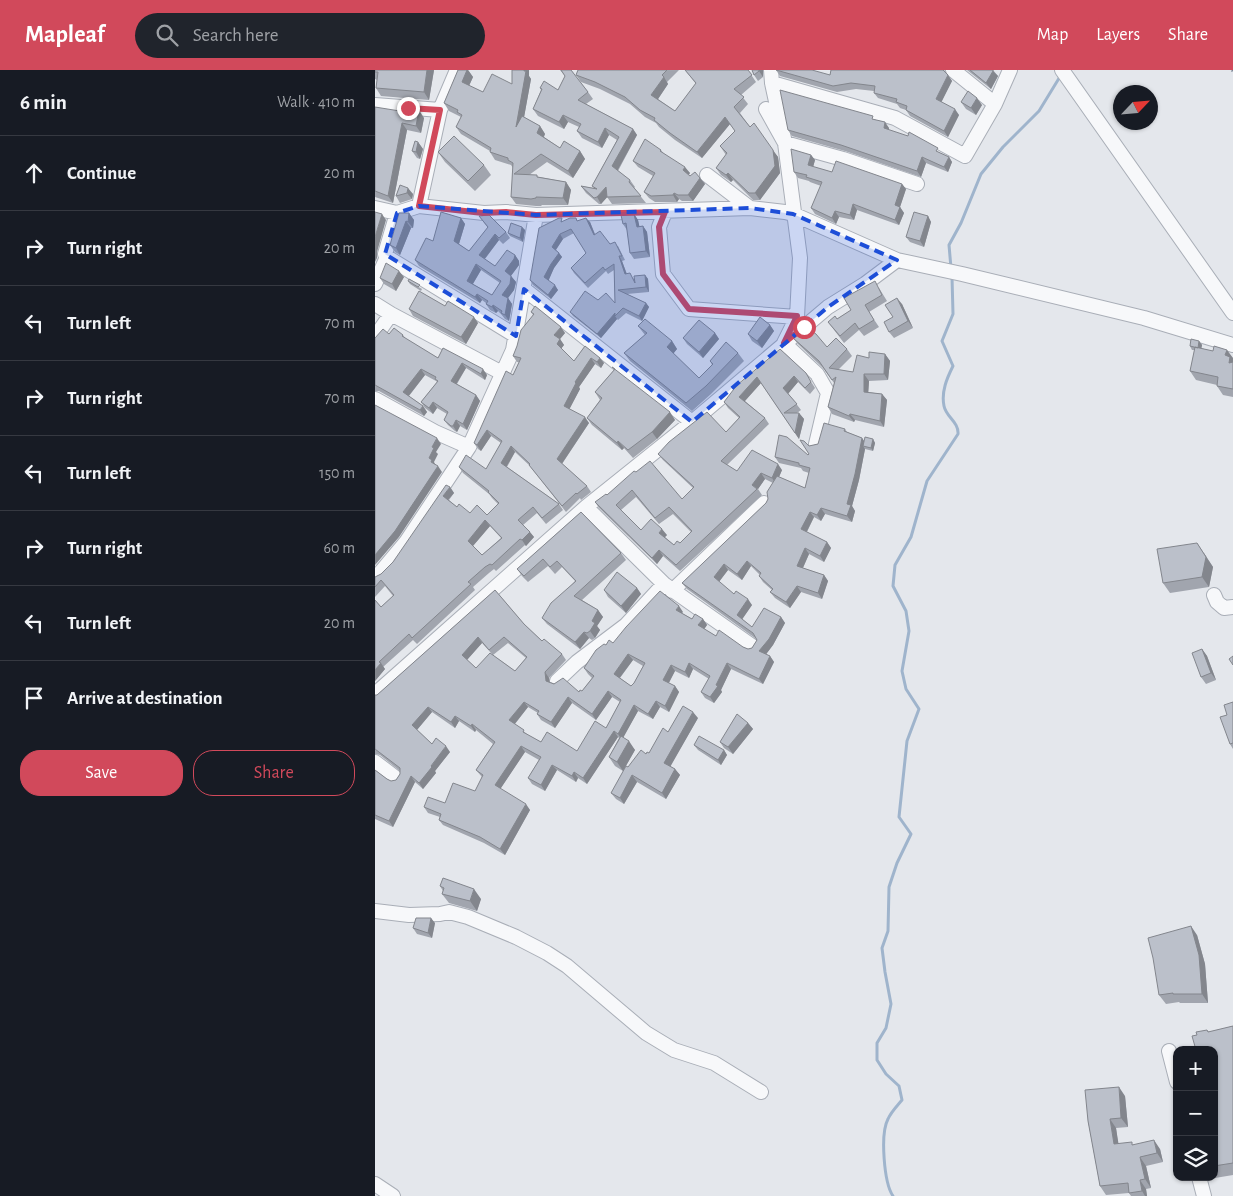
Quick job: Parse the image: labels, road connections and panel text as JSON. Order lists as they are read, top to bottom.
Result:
{
  "north": "top right",
  "page": {
    "header": "Mapleaf",
    "search": "Search here",
    "nav": ["Map", "Layers", "Share"],
    "heading": ["6 min", "Walk · 410 m"],
    "list": [
      ["Continue", "20 m"],
      ["Turn right", "20 m"],
      ["Turn left", "70 m"],
      ["Turn right", "70 m"],
      ["Turn left", "150 m"],
      ["Turn right", "60 m"],
      ["Turn left", "20 m"],
      "Arrive at destination"
    ],
    "buttons": ["Save", "Share"],
    "map_buttons": ["+", "−"]
  }
}
